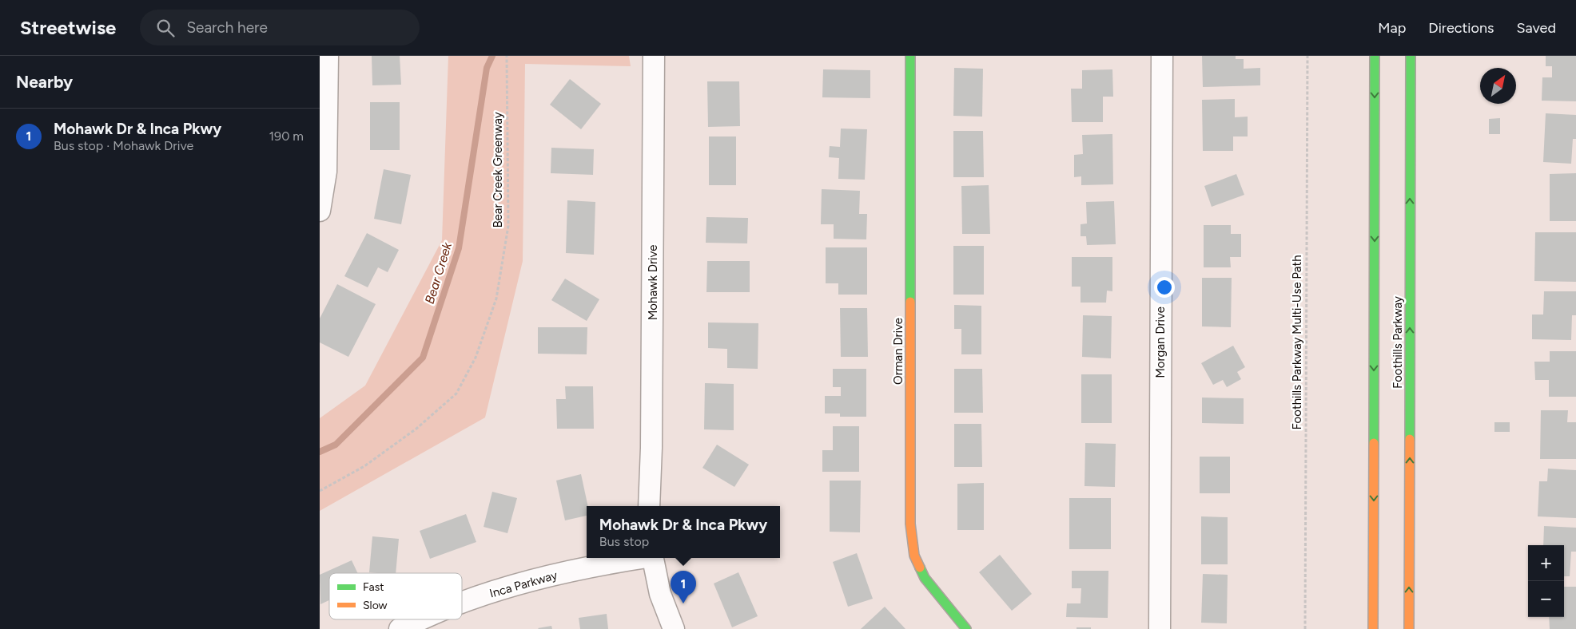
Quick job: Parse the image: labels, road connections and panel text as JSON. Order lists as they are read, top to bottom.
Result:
{
  "streets": {
    "main road": ["Foothills Parkway", "Orman Drive"],
    "street": ["Mohawk Drive", "Morgan Drive", "Inca Parkway"],
    "path": ["Bear Creek Greenway", "Foothills Parkway Multi-Use Path"]
  },
  "water": ["Bear Creek"],
  "legend": ["Fast", "Slow"],
  "north": "top right",
  "page": {
    "header": "Streetwise",
    "search": "Search here",
    "nav": ["Map", "Directions", "Saved"],
    "heading": "Nearby",
    "list": [
      {
        "mark": "1",
        "name": "Mohawk Dr & Inca Pkwy",
        "note": "Bus stop · Mohawk Drive",
        "value": "190 m"
      }
    ],
    "popup": ["Mohawk Dr & Inca Pkwy", "Bus stop"],
    "map_buttons": ["+", "−"],
    "pins": "1"
  }
}
